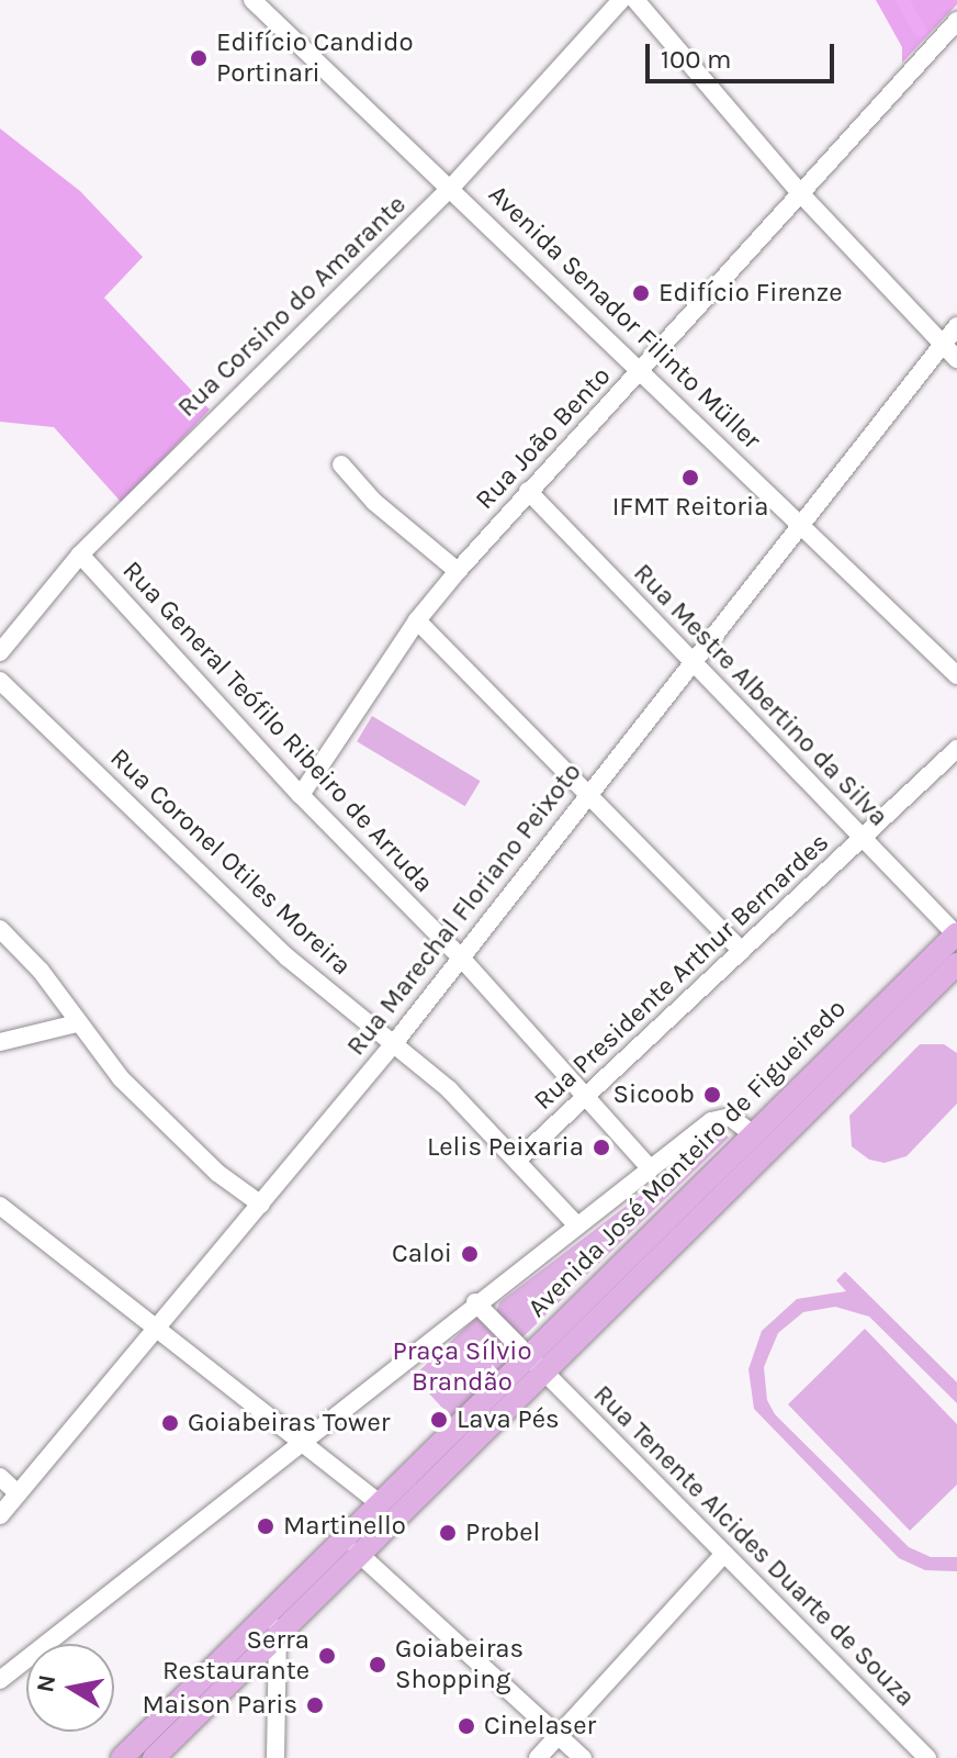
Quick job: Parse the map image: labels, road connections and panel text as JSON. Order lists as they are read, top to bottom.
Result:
{
  "streets": {
    "main road": ["Avenida José Monteiro de Figueiredo"],
    "street": [
      "Rua Corsino do Amarante",
      "Avenida Senador Filinto Müller",
      "Rua João Bento",
      "Rua Mestre Albertino da Silva",
      "Rua General Teófilo Ribeiro de Arruda",
      "Rua Coronel Otiles Moreira",
      "Rua Marechal Floriano Peixoto",
      "Rua Presidente Arthur Bernardes",
      "Rua Tenente Alcides Duarte de Souza"
    ]
  },
  "crossings": [
    ["Rua Corsino do Amarante", "Avenida Senador Filinto Müller"],
    ["Rua Corsino do Amarante", "Rua General Teófilo Ribeiro de Arruda"],
    ["Avenida Senador Filinto Müller", "Rua João Bento"],
    ["Avenida Senador Filinto Müller", "Rua Marechal Floriano Peixoto"],
    ["Rua João Bento", "Rua Mestre Albertino da Silva"],
    ["Rua João Bento", "Rua General Teófilo Ribeiro de Arruda"],
    ["Rua Mestre Albertino da Silva", "Rua Marechal Floriano Peixoto"],
    ["Rua Mestre Albertino da Silva", "Rua Presidente Arthur Bernardes"],
    ["Rua Mestre Albertino da Silva", "Avenida José Monteiro de Figueiredo"],
    ["Rua General Teófilo Ribeiro de Arruda", "Rua Marechal Floriano Peixoto"],
    ["Rua General Teófilo Ribeiro de Arruda", "Rua Presidente Arthur Bernardes"],
    ["Rua Coronel Otiles Moreira", "Rua Marechal Floriano Peixoto"],
    ["Rua Coronel Otiles Moreira", "Rua Presidente Arthur Bernardes"],
    ["Avenida José Monteiro de Figueiredo", "Rua Tenente Alcides Duarte de Souza"]
  ],
  "parks": ["Praça Sílvio Brandão"],
  "places": [
    "Edifício Candido Portinari",
    "Edifício Firenze",
    "IFMT Reitoria",
    "Sicoob",
    "Lelis Peixaria",
    "Caloi",
    "Lava Pés",
    "Goiabeiras Tower",
    "Martinello",
    "Probel",
    "Serra Restaurante",
    "Goiabeiras Shopping",
    "Maison Paris",
    "Cinelaser"
  ],
  "scale_bar": "100 m",
  "north": "left"
}
